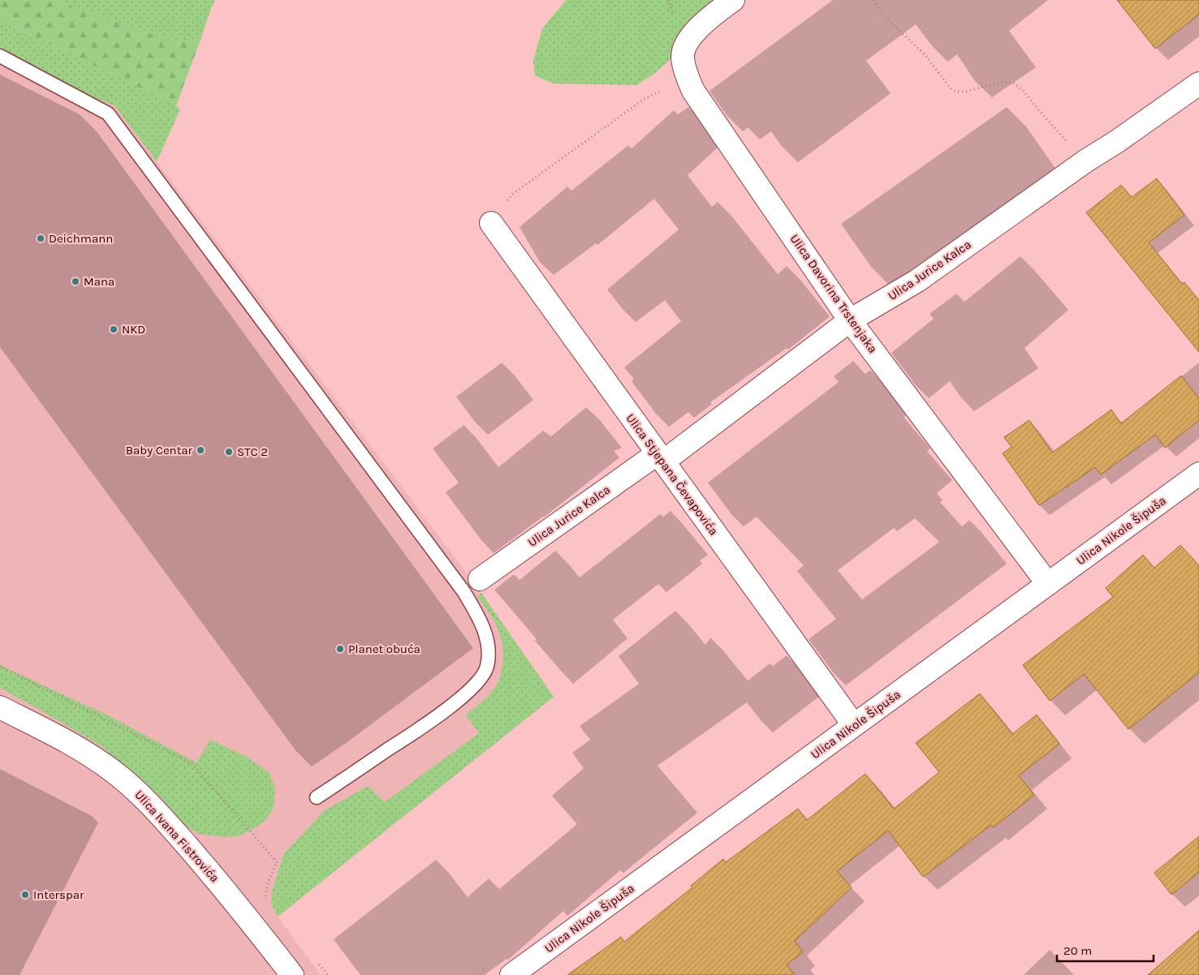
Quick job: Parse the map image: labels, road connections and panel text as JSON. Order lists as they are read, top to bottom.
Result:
{
  "streets": {
    "street": [
      "Ulica Jurice Kalca",
      "Ulica Davorina Trstenjaka",
      "Ulica Stjepana Čevapovića",
      "Ulica Nikole Šipuša",
      "Ulica Ivana Fistrovića"
    ]
  },
  "crossings": [
    ["Ulica Jurice Kalca", "Ulica Davorina Trstenjaka"],
    ["Ulica Jurice Kalca", "Ulica Stjepana Čevapovića"],
    ["Ulica Davorina Trstenjaka", "Ulica Nikole Šipuša"],
    ["Ulica Stjepana Čevapovića", "Ulica Nikole Šipuša"]
  ],
  "places": [
    "Deichmann",
    "Mana",
    "NKD",
    "Baby Centar",
    "STC 2",
    "Planet obuća",
    "Interspar"
  ],
  "scale_bar": "20 m"
}
